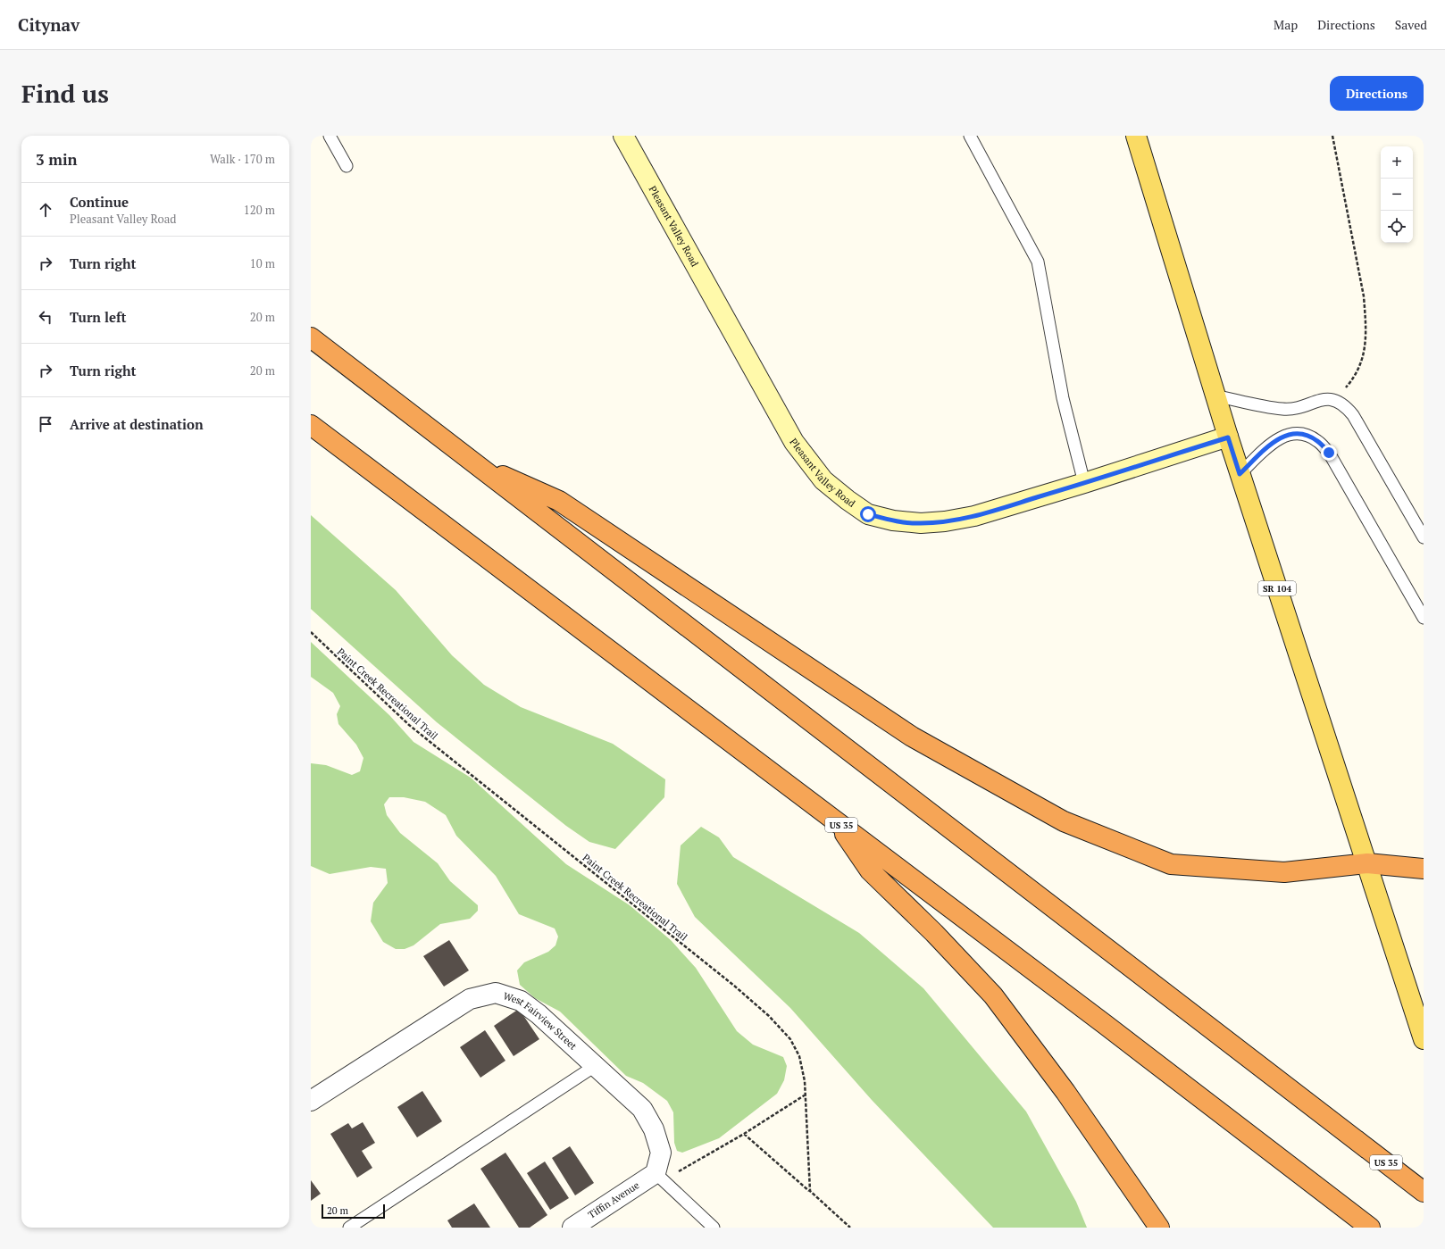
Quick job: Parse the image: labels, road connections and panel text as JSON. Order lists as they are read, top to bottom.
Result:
{
  "streets": {
    "highway": ["US 35"],
    "main road": ["SR 104"],
    "street": ["Pleasant Valley Road", "West Fairview Street", "Tiffin Avenue"],
    "path": ["Paint Creek Recreational Trail"]
  },
  "crossings": [
    ["Pleasant Valley Road", "SR 104"],
    ["West Fairview Street", "Tiffin Avenue"]
  ],
  "scale_bar": "20 m",
  "page": {
    "header": "Citynav",
    "nav": ["Map", "Directions", "Saved"],
    "buttons": "Directions",
    "title": "Find us",
    "heading": ["3 min", "Walk · 170 m"],
    "map_buttons": ["+", "−"],
    "list": [
      ["Continue", "Pleasant Valley Road", "120 m"],
      ["Turn right", "10 m"],
      ["Turn left", "20 m"],
      ["Turn right", "20 m"],
      "Arrive at destination"
    ],
    "scale": "20 m"
  }
}
